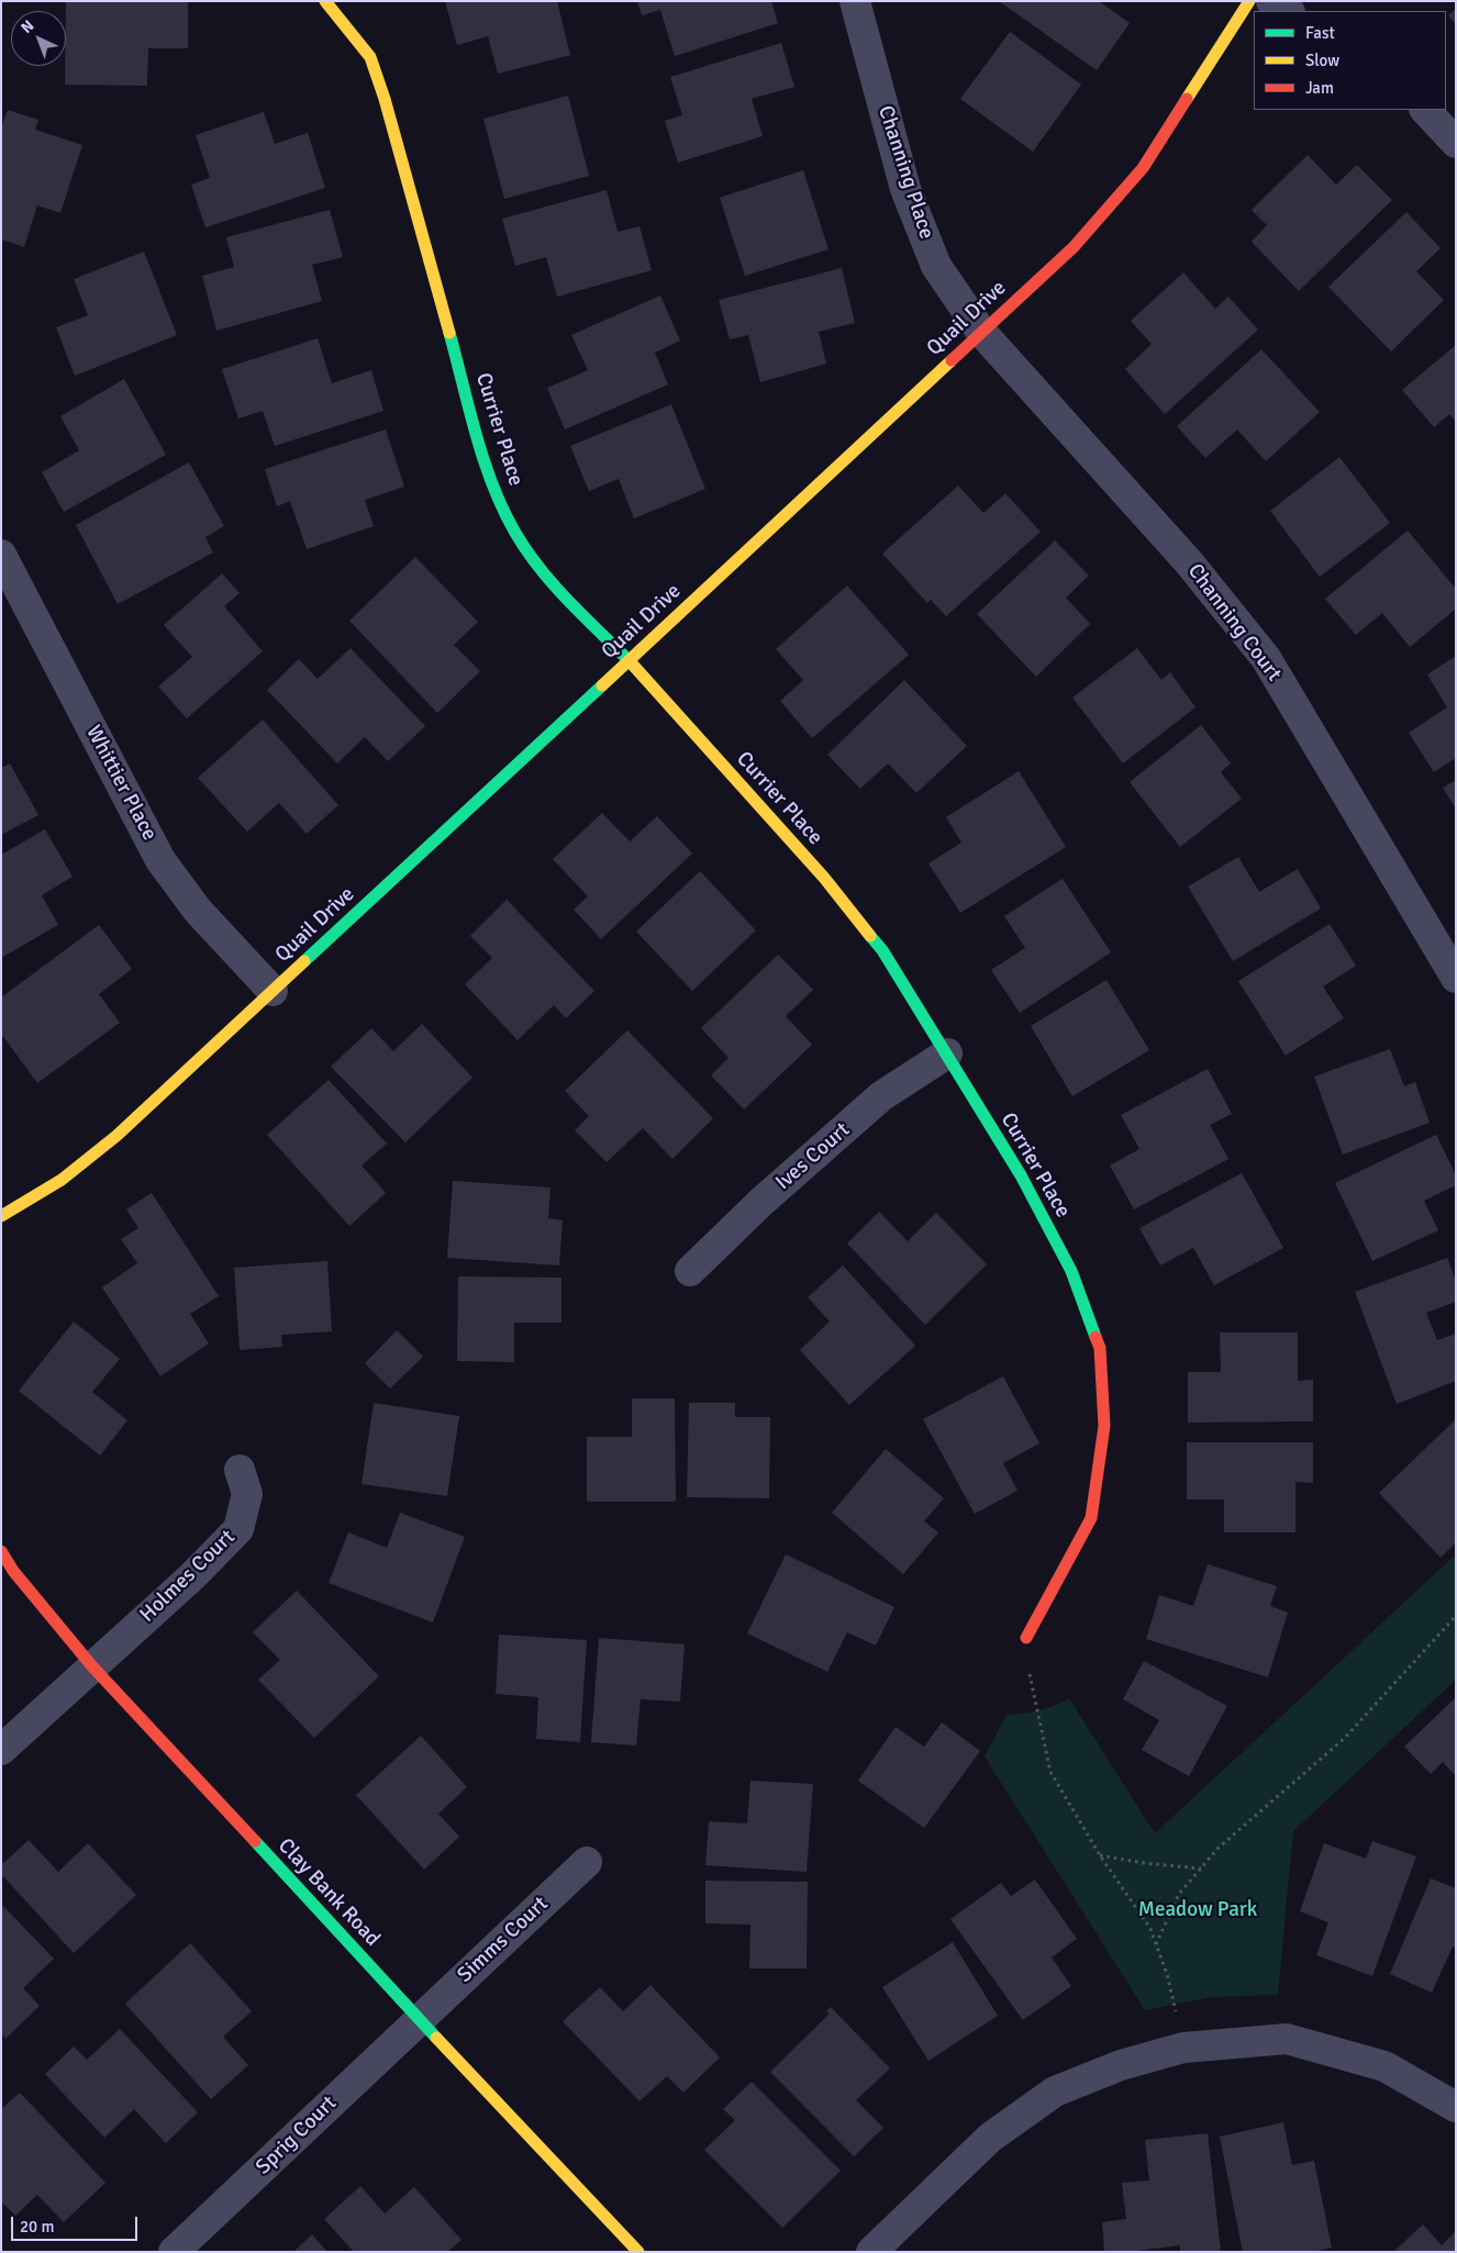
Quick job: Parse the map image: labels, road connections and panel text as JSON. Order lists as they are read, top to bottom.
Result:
{
  "streets": {
    "street": [
      "Channing Place",
      "Quail Drive",
      "Currier Place",
      "Channing Court",
      "Whittier Place",
      "Ives Court",
      "Holmes Court",
      "Clay Bank Road",
      "Simms Court",
      "Sprig Court"
    ]
  },
  "crossings": [
    ["Channing Place", "Quail Drive"],
    ["Channing Place", "Channing Court"],
    ["Quail Drive", "Currier Place"],
    ["Quail Drive", "Channing Court"],
    ["Quail Drive", "Whittier Place"],
    ["Currier Place", "Ives Court"],
    ["Holmes Court", "Clay Bank Road"],
    ["Clay Bank Road", "Simms Court"],
    ["Clay Bank Road", "Sprig Court"],
    ["Simms Court", "Sprig Court"]
  ],
  "parks": ["Meadow Park"],
  "legend": ["Fast", "Slow", "Jam"],
  "scale_bar": "20 m",
  "north": "top left"
}
